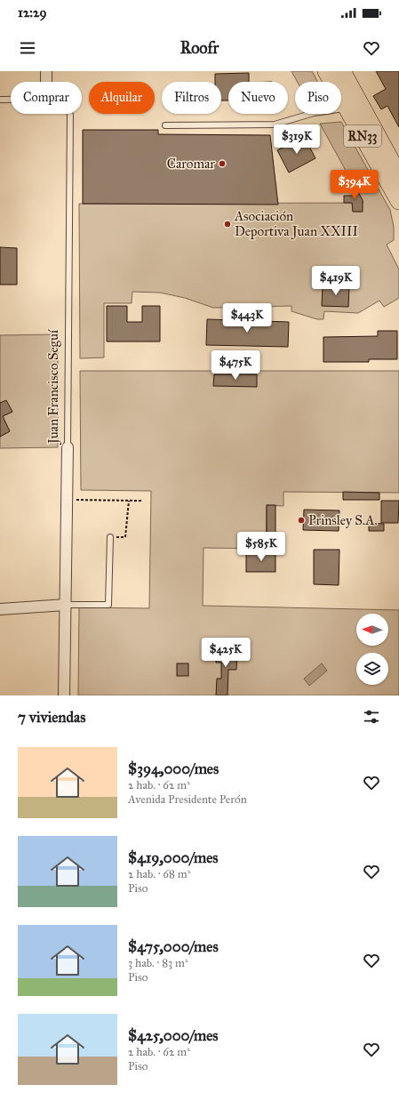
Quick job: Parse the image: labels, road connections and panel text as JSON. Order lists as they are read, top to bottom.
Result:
{
  "streets": {
    "main road": ["RN33"],
    "street": ["Juan Francisco Seguí"]
  },
  "places": ["Caromar", "Asociación Deportiva Juan XXIII", "Prinsley S.A."],
  "north": "left",
  "page": {
    "status": "12:29",
    "header": "Roofr",
    "chip": [
      "Comprar",
      "Alquilar",
      "Filtros",
      "Nuevo",
      "Piso"
    ],
    "price": [
      "$319K",
      "$394K",
      "$419K",
      "$443K",
      "$475K",
      "$585K",
      "$425K"
    ],
    "heading": "7 viviendas",
    "list": [
      {
        "name": "$394,000/mes",
        "note": "2 hab. · 62 m² · Avenida Presidente Perón"
      },
      {
        "name": "$419,000/mes",
        "note": "2 hab. · 68 m² · Piso"
      },
      {
        "name": "$475,000/mes",
        "note": "3 hab. · 83 m² · Piso"
      },
      {
        "name": "$425,000/mes",
        "note": "2 hab. · 62 m² · Piso"
      }
    ]
  }
}
